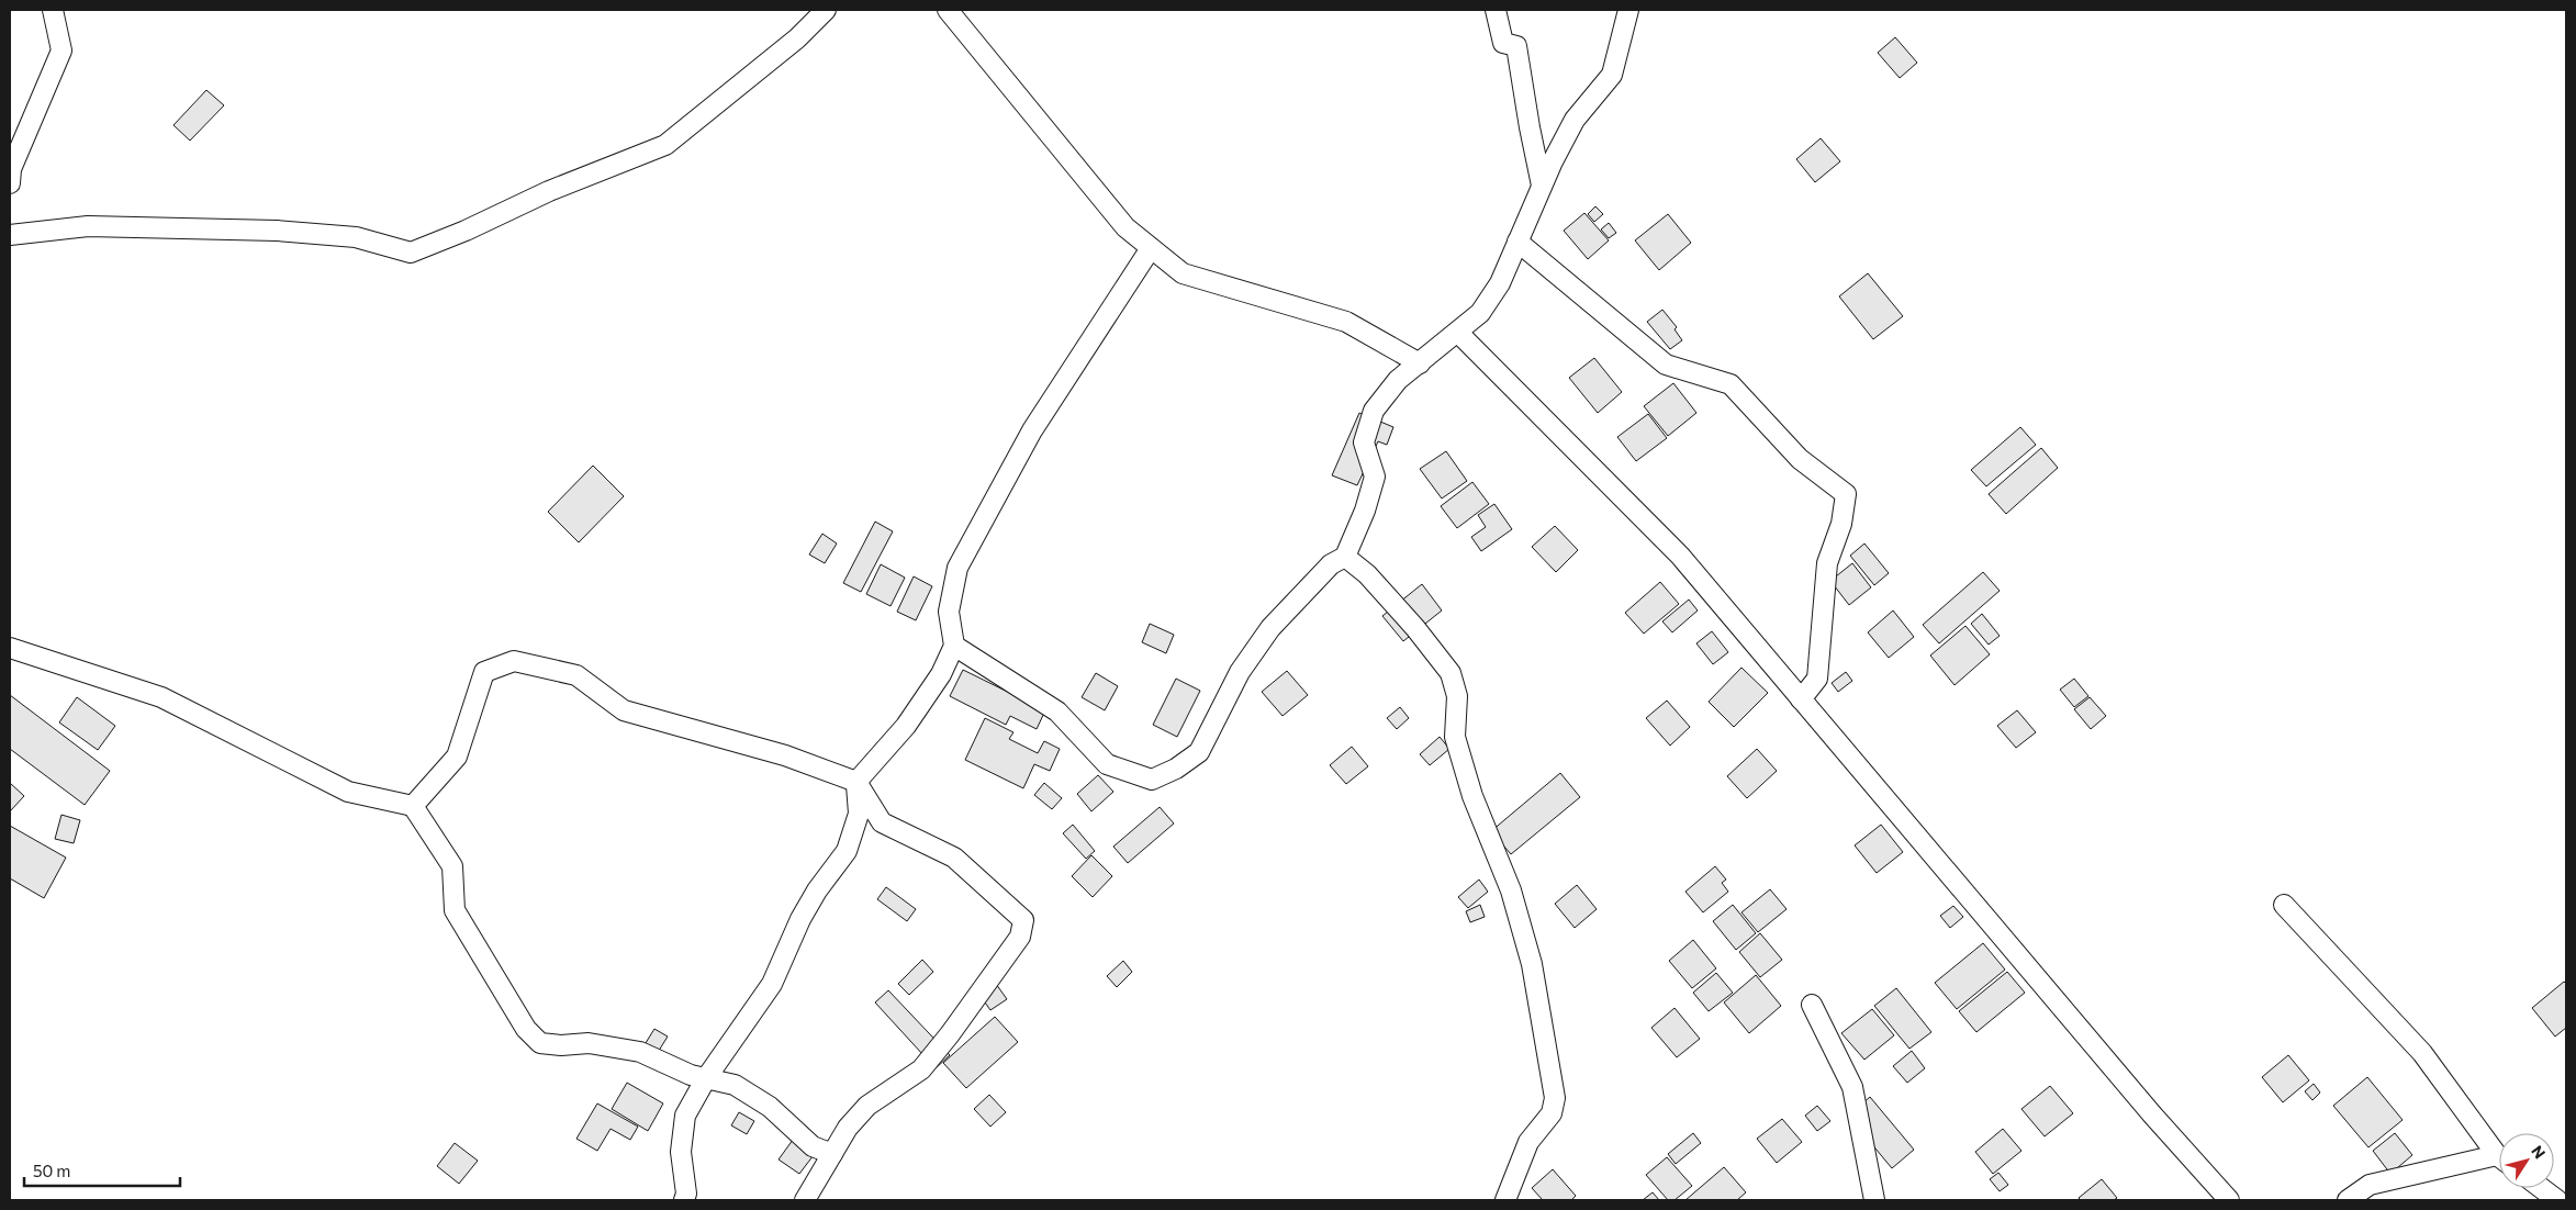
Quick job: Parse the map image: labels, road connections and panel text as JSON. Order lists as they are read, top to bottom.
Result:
{
  "scale_bar": "50 m",
  "north": "top right"
}
